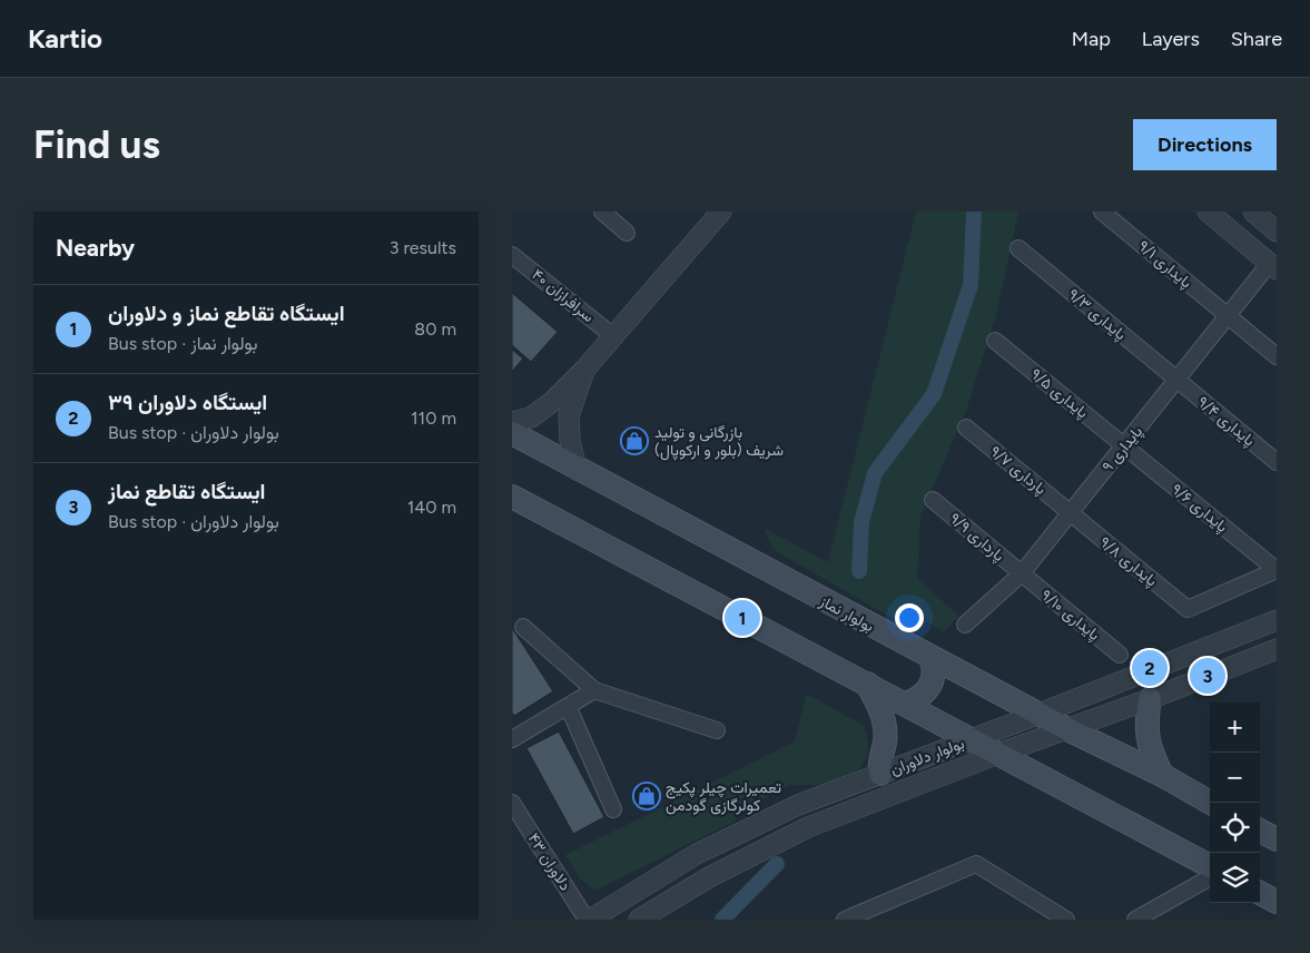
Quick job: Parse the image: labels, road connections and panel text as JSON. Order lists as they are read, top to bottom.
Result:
{
  "streets": {
    "main road": ["بولوار نماز"],
    "street": [
      "پایداری ۹/۱",
      "سرافرازان ۴۰",
      "پایداری ۹/۳",
      "پایداری ۹/۵",
      "پایداری ۹/۴",
      "پایداری ۹",
      "پارداری ۹/۷",
      "پایداری ۹/۶",
      "پارداری ۹/۹",
      "پایداری ۹/۸",
      "پایداری ۹/۱۰",
      "بولوار دلاوران",
      "دلاوران ۴۳"
    ]
  },
  "crossings": [
    ["پایداری ۹/۱", "پایداری ۹"],
    ["پایداری ۹/۳", "پایداری ۹/۴"],
    ["پایداری ۹/۳", "پایداری ۹"],
    ["پایداری ۹/۵", "پایداری ۹"],
    ["پایداری ۹/۵", "پایداری ۹/۶"],
    ["پایداری ۹/۴", "پایداری ۹"],
    ["پایداری ۹", "پارداری ۹/۷"],
    ["پایداری ۹", "پایداری ۹/۶"],
    ["پایداری ۹", "پارداری ۹/۹"],
    ["پایداری ۹", "پایداری ۹/۸"],
    ["پایداری ۹", "پایداری ۹/۱۰"],
    ["پارداری ۹/۷", "پایداری ۹/۸"],
    ["پایداری ۹/۶", "پایداری ۹/۸"],
    ["پارداری ۹/۹", "پایداری ۹/۱۰"],
    ["بولوار نماز", "بولوار دلاوران"],
    ["بولوار دلاوران", "دلاوران ۴۳"]
  ],
  "places": {
    "shop": ["بازرگانی و تولید شریف (بلور و ارکوپال)", "تعمیرات چیلر پکیج کولرگازی گودمن"]
  },
  "page": {
    "header": "Kartio",
    "nav": ["Map", "Layers", "Share"],
    "buttons": "Directions",
    "title": "Find us",
    "heading": ["Nearby", "3 results"],
    "list": [
      {
        "mark": "1",
        "name": "ایستگاه تقاطع نماز و دلاوران",
        "note": "Bus stop · بولوار نماز",
        "value": "80 m"
      },
      {
        "mark": "2",
        "name": "ایستگاه دلاوران ۳۹",
        "note": "Bus stop · بولوار دلاوران",
        "value": "110 m"
      },
      {
        "mark": "3",
        "name": "ایستگاه تقاطع نماز",
        "note": "Bus stop · بولوار دلاوران",
        "value": "140 m"
      }
    ],
    "pins": ["1", "2", "3"],
    "map_buttons": ["+", "−"]
  }
}
